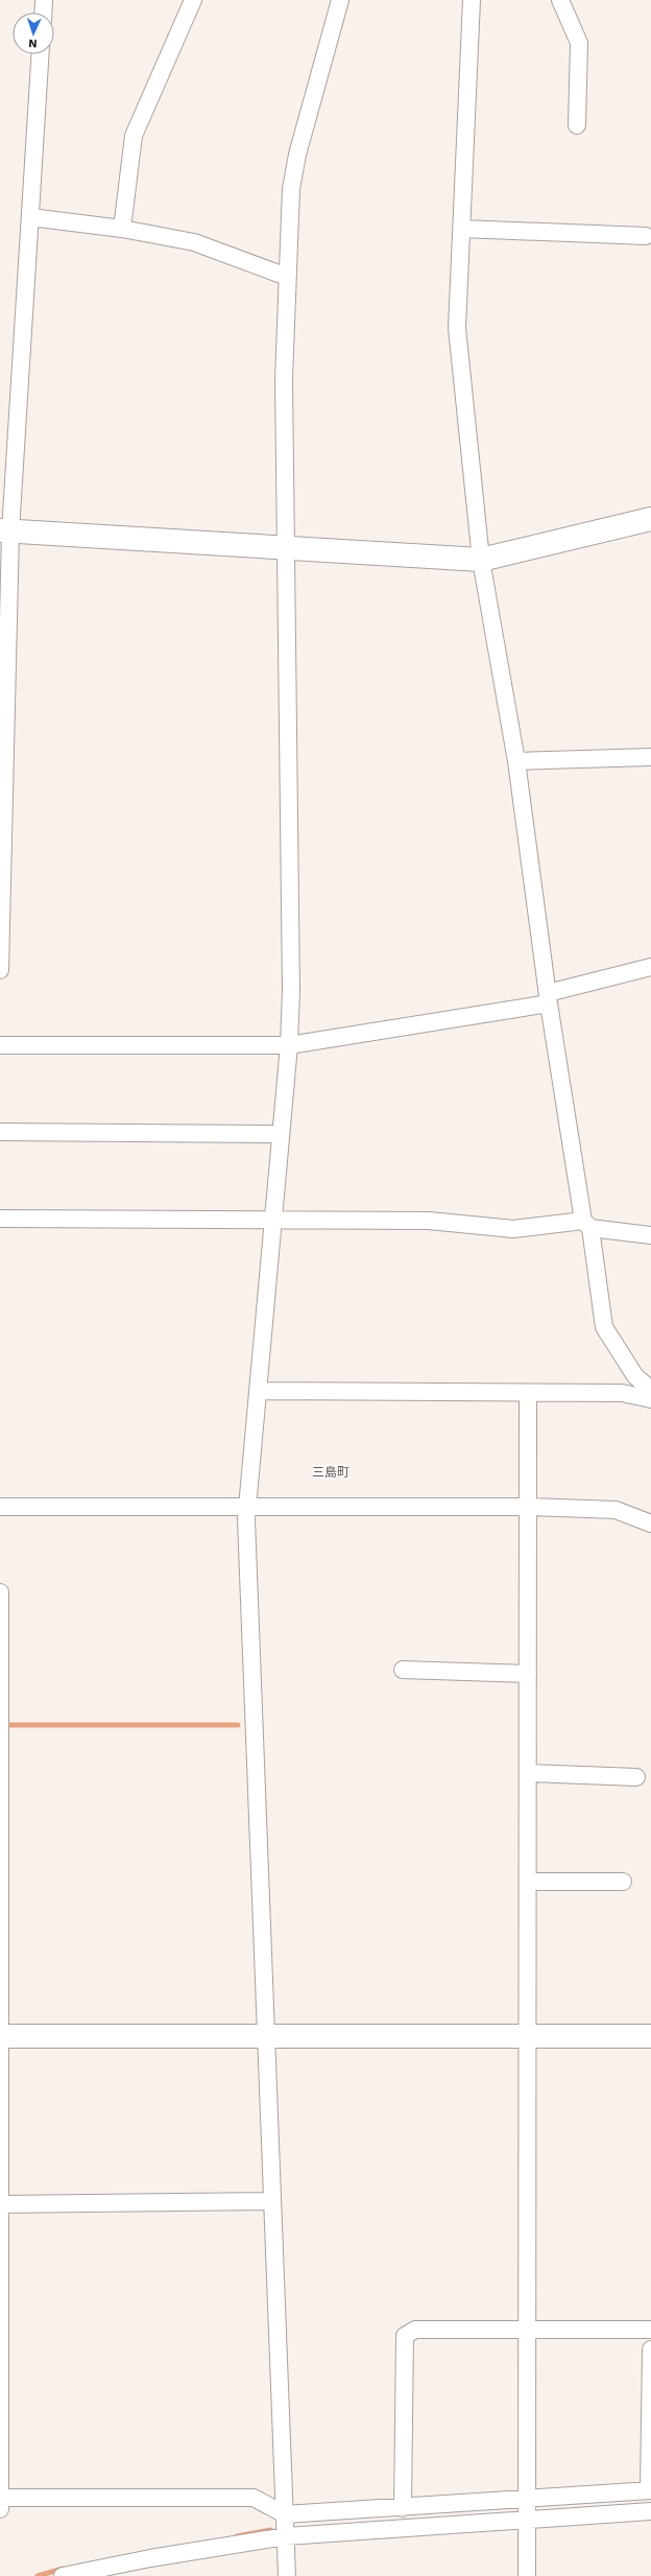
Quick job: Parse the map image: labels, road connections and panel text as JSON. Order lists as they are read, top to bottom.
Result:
{
  "districts": ["三島町"],
  "north": "bottom"
}
